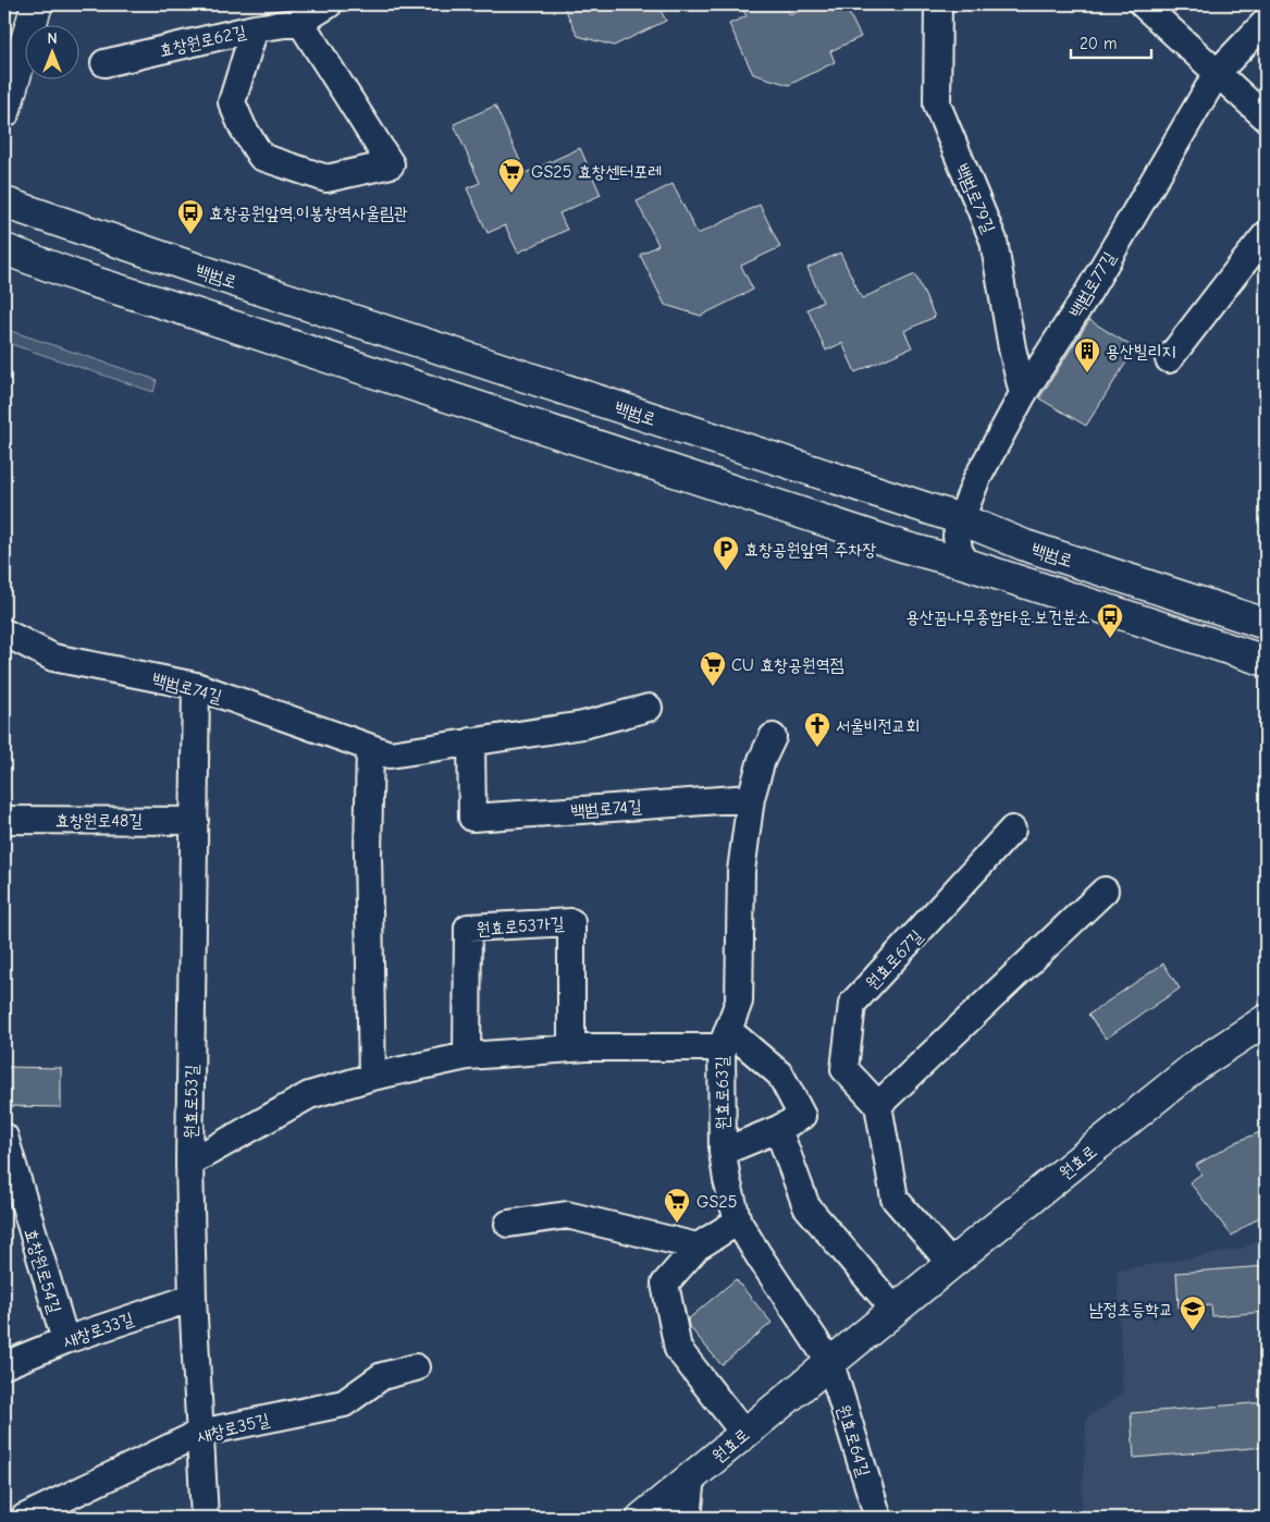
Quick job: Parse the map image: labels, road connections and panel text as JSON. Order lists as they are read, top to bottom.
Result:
{
  "streets": {
    "main road": ["백범로", "원효로"],
    "street": [
      "효창원로62길",
      "백범로79길",
      "백범로77길",
      "백범로74길",
      "효창원로48길",
      "원효로53가길",
      "원효로67길",
      "원효로63길",
      "원효로53길",
      "효창원로54길",
      "새창로33길",
      "새창로35길",
      "원효로64길"
    ]
  },
  "crossings": [
    ["백범로79길", "백범로77길"],
    ["백범로", "백범로77길"],
    ["백범로74길", "원효로63길"],
    ["백범로74길", "원효로53길"],
    ["효창원로48길", "원효로53길"],
    ["원효로63길", "원효로"],
    ["원효로63길", "원효로64길"],
    ["원효로53길", "새창로33길"],
    ["원효로53길", "새창로35길"],
    ["원효로", "원효로64길"],
    ["효창원로54길", "새창로33길"]
  ],
  "places": {
    "supermarket": ["GS25 효창센터포레", "CU 효창공원역점", "GS25"],
    "bus stop": ["효창공원앞역.이봉창역사울림관", "용산꿈나무종합타운.보건분소"],
    "building": ["용산빌리지"],
    "parking": ["효창공원앞역 주차장"],
    "church": ["서울비전교회"],
    "school or university": ["남정초등학교"]
  },
  "scale_bar": "20 m",
  "north": "top"
}
